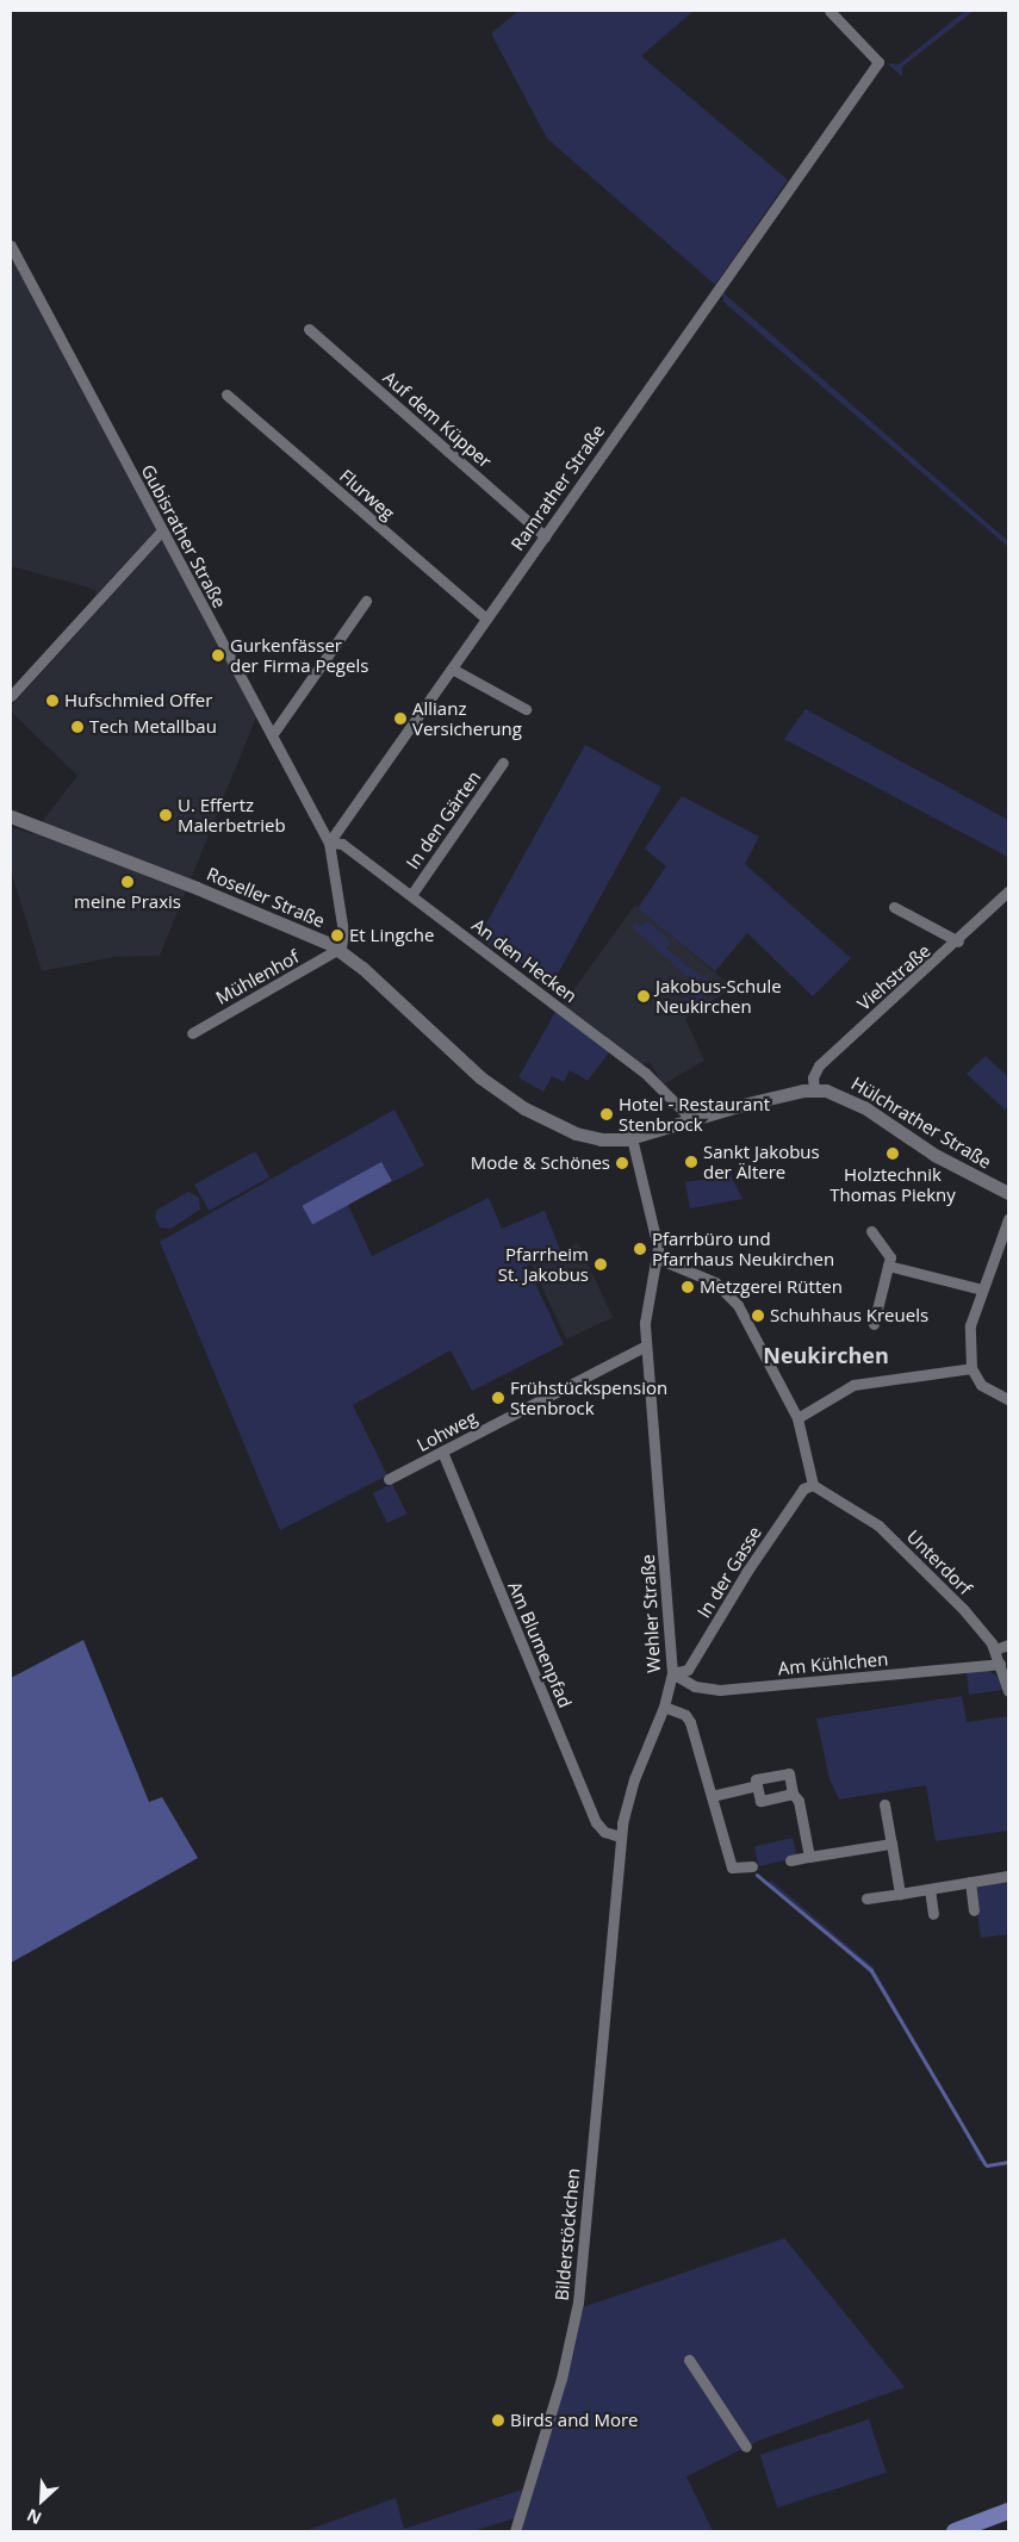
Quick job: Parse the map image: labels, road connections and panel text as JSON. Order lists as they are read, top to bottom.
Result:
{
  "streets": {
    "street": [
      "Auf dem Küpper",
      "Ramrather Straße",
      "Flurweg",
      "Gubisrather Straße",
      "In den Gärten",
      "Roseller Straße",
      "An den Hecken",
      "Mühlenhof",
      "Viehstraße",
      "Hülchrather Straße",
      "Lohweg",
      "Unterdorf",
      "In der Gasse",
      "Wehler Straße",
      "Am Blumenpfad",
      "Am Kühlchen",
      "Bilderstöckchen"
    ]
  },
  "crossings": [
    ["Auf dem Küpper", "Ramrather Straße"],
    ["Ramrather Straße", "Flurweg"],
    ["Ramrather Straße", "Gubisrather Straße"],
    ["Ramrather Straße", "An den Hecken"],
    ["Gubisrather Straße", "An den Hecken"],
    ["In den Gärten", "An den Hecken"],
    ["Roseller Straße", "An den Hecken"],
    ["Roseller Straße", "Mühlenhof"],
    ["Roseller Straße", "Viehstraße"],
    ["Roseller Straße", "Hülchrather Straße"],
    ["Viehstraße", "Hülchrather Straße"],
    ["Lohweg", "Wehler Straße"],
    ["Lohweg", "Am Blumenpfad"],
    ["Unterdorf", "In der Gasse"],
    ["Unterdorf", "Am Kühlchen"],
    ["In der Gasse", "Wehler Straße"],
    ["In der Gasse", "Am Kühlchen"],
    ["Wehler Straße", "Am Blumenpfad"],
    ["Wehler Straße", "Am Kühlchen"],
    ["Wehler Straße", "Bilderstöckchen"]
  ],
  "districts": ["Neukirchen"],
  "places": [
    "Gurkenfässer der Firma Pegels",
    "Hufschmied Offer",
    "Allianz Versicherung",
    "Tech Metallbau",
    "U. Effertz Malerbetrieb",
    "meine Praxis",
    "Et Lingche",
    "Jakobus-Schule Neukirchen",
    "Hotel - Restaurant Stenbrock",
    "Holztechnik Thomas Piekny",
    "Sankt Jakobus der Ältere",
    "Mode & Schönes",
    "Pfarrbüro und Pfarrhaus Neukirchen",
    "Pfarrheim St. Jakobus",
    "Metzgerei Rütten",
    "Schuhhaus Kreuels",
    "Frühstückspension Stenbrock",
    "Birds and More"
  ],
  "north": "bottom left"
}
